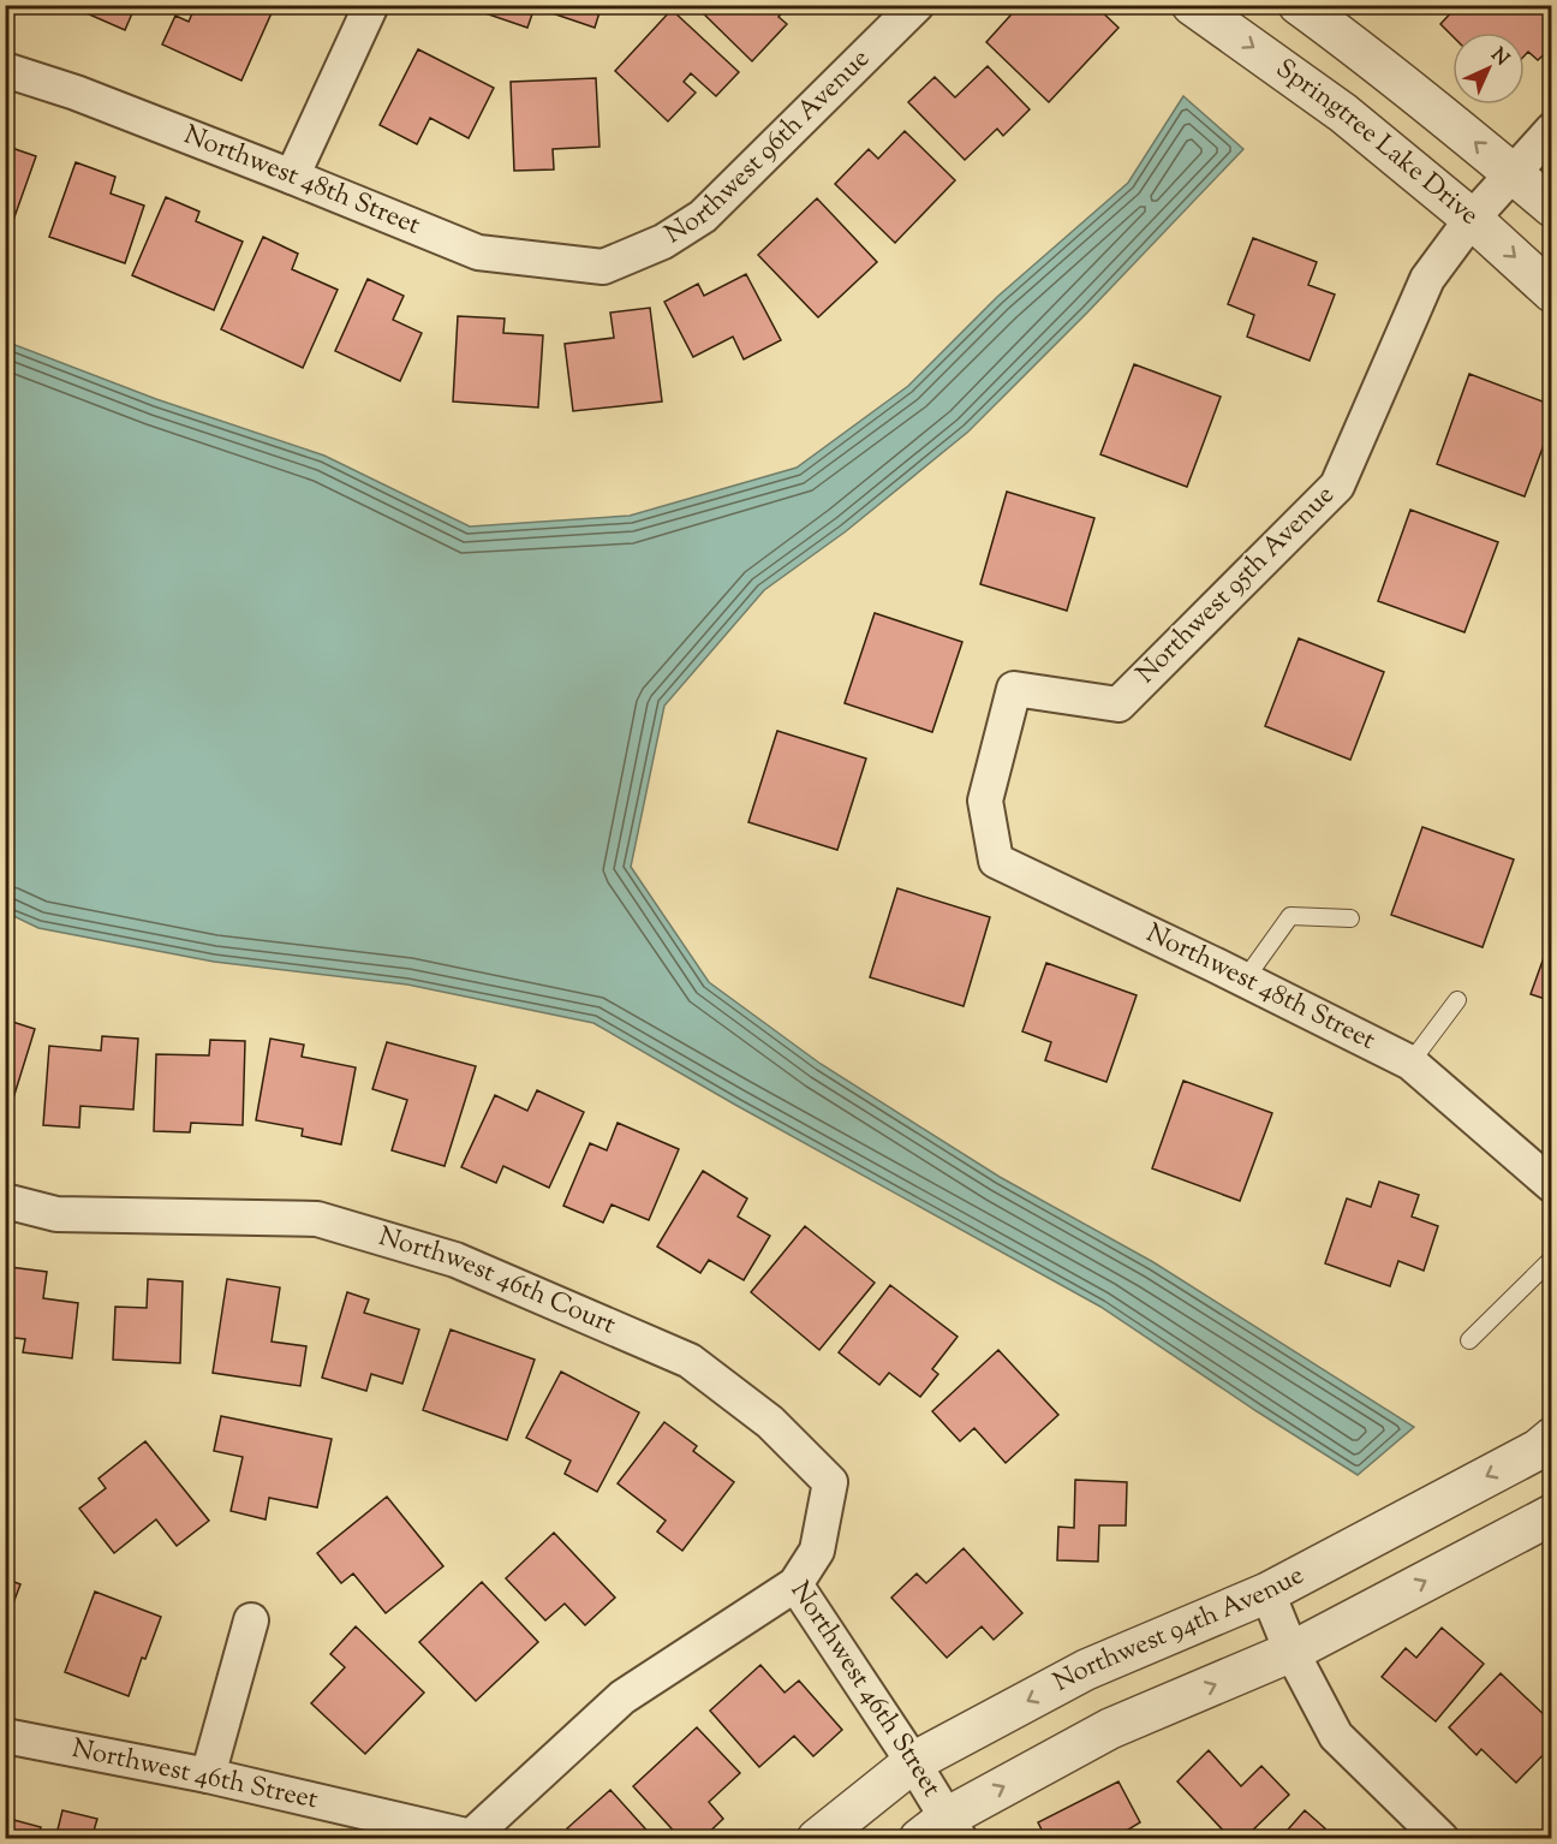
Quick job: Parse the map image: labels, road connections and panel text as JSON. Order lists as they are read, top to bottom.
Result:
{
  "streets": {
    "street": [
      "Springtree Lake Drive",
      "Northwest 96th Avenue",
      "Northwest 48th Street",
      "Northwest 95th Avenue",
      "Northwest 46th Court",
      "Northwest 94th Avenue",
      "Northwest 46th Street"
    ]
  },
  "crossings": [
    ["Springtree Lake Drive", "Northwest 95th Avenue"],
    ["Northwest 96th Avenue", "Northwest 48th Street"],
    ["Northwest 48th Street", "Northwest 95th Avenue"],
    ["Northwest 46th Court", "Northwest 46th Street"],
    ["Northwest 94th Avenue", "Northwest 46th Street"]
  ],
  "north": "top right"
}
